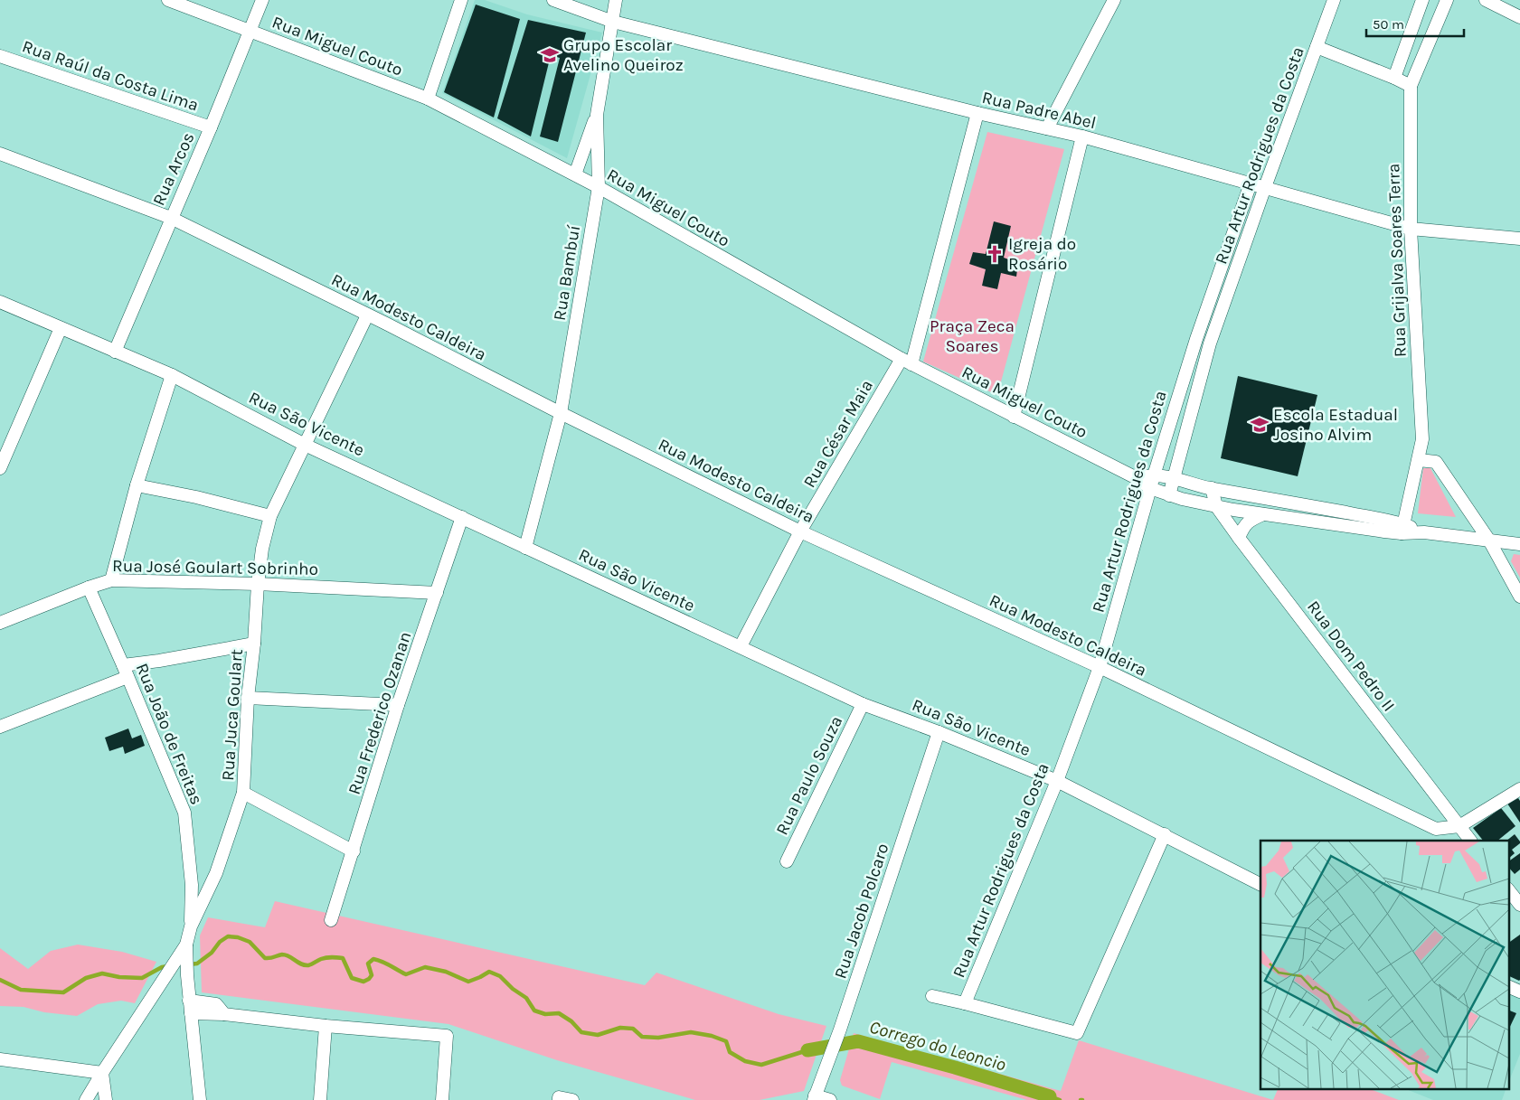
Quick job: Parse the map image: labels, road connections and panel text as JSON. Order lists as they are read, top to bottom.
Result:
{
  "streets": {
    "street": [
      "Rua Miguel Couto",
      "Rua Raúl da Costa Lima",
      "Rua Padre Abel",
      "Rua Artur Rodrigues da Costa",
      "Rua Arcos",
      "Rua Grijalva Soares Terra",
      "Rua Bambuí",
      "Rua Modesto Caldeira",
      "Rua São Vicente",
      "Rua César Maia",
      "Rua José Goulart Sobrinho",
      "Rua Dom Pedro II",
      "Rua Frederico Ozanan",
      "Rua Juca Goulart",
      "Rua João de Freitas",
      "Rua Paulo Souza",
      "Rua Jacob Polcaro"
    ]
  },
  "crossings": [
    ["Rua Miguel Couto", "Rua Artur Rodrigues da Costa"],
    ["Rua Miguel Couto", "Rua Arcos"],
    ["Rua Miguel Couto", "Rua Grijalva Soares Terra"],
    ["Rua Miguel Couto", "Rua Bambuí"],
    ["Rua Miguel Couto", "Rua César Maia"],
    ["Rua Miguel Couto", "Rua Dom Pedro II"],
    ["Rua Raúl da Costa Lima", "Rua Arcos"],
    ["Rua Padre Abel", "Rua Artur Rodrigues da Costa"],
    ["Rua Padre Abel", "Rua Grijalva Soares Terra"],
    ["Rua Padre Abel", "Rua Bambuí"],
    ["Rua Artur Rodrigues da Costa", "Rua Modesto Caldeira"],
    ["Rua Artur Rodrigues da Costa", "Rua São Vicente"],
    ["Rua Arcos", "Rua Modesto Caldeira"],
    ["Rua Arcos", "Rua São Vicente"],
    ["Rua Bambuí", "Rua Modesto Caldeira"],
    ["Rua Bambuí", "Rua São Vicente"],
    ["Rua Modesto Caldeira", "Rua César Maia"],
    ["Rua Modesto Caldeira", "Rua Dom Pedro II"],
    ["Rua Modesto Caldeira", "Rua Juca Goulart"],
    ["Rua São Vicente", "Rua César Maia"],
    ["Rua São Vicente", "Rua Frederico Ozanan"],
    ["Rua São Vicente", "Rua Juca Goulart"],
    ["Rua São Vicente", "Rua Paulo Souza"],
    ["Rua São Vicente", "Rua Jacob Polcaro"],
    ["Rua José Goulart Sobrinho", "Rua Frederico Ozanan"],
    ["Rua José Goulart Sobrinho", "Rua Juca Goulart"],
    ["Rua José Goulart Sobrinho", "Rua João de Freitas"],
    ["Rua Juca Goulart", "Rua João de Freitas"]
  ],
  "water": ["Corrego do Leoncio"],
  "parks": ["Praça Zeca Soares"],
  "places": {
    "school or university": ["Grupo Escolar Avelino Queiroz", "Escola Estadual Josino Alvim"],
    "church": ["Igreja do Rosário"]
  },
  "scale_bar": "50 m"
}
